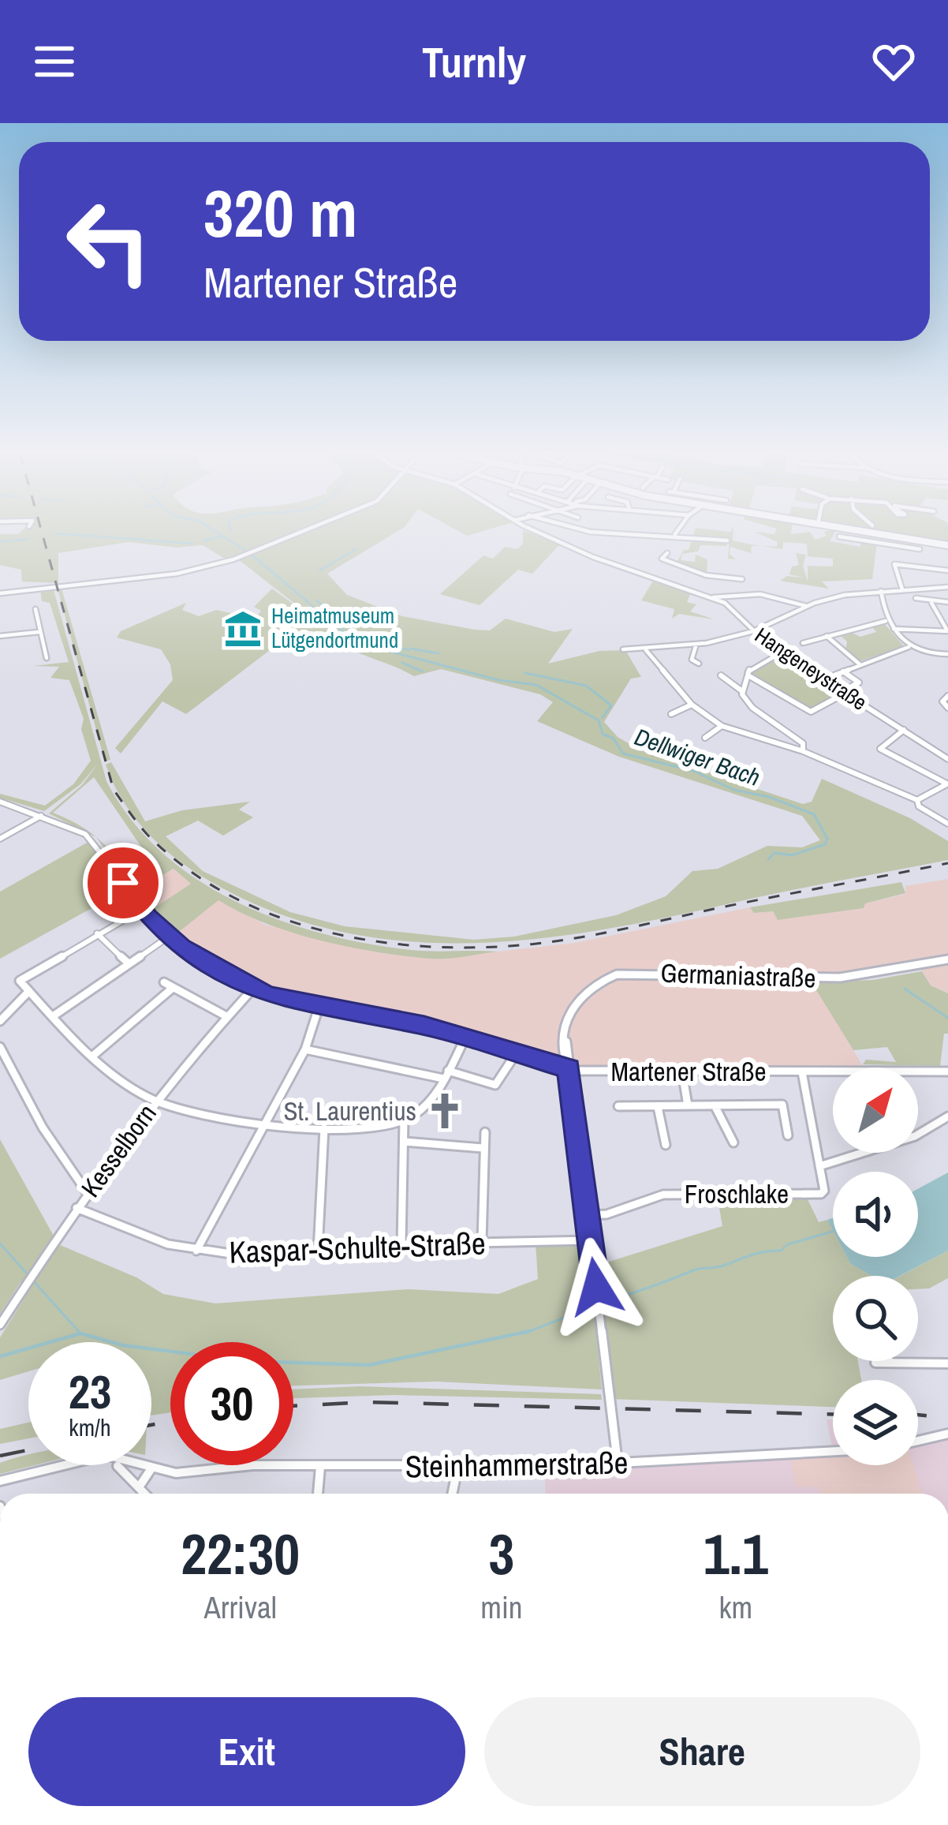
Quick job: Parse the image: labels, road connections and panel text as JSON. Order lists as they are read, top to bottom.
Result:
{
  "streets": {
    "street": [
      "Hangeneystraße",
      "Germaniastraße",
      "Martener Straße",
      "Kesselborn",
      "Froschlake",
      "Kaspar-Schulte-Straße",
      "Steinhammerstraße"
    ]
  },
  "crossings": [
    ["Germaniastraße", "Martener Straße"],
    ["Germaniastraße", "Froschlake"],
    ["Germaniastraße", "Kaspar-Schulte-Straße"],
    ["Germaniastraße", "Steinhammerstraße"],
    ["Martener Straße", "Kesselborn"],
    ["Martener Straße", "Froschlake"],
    ["Kesselborn", "Kaspar-Schulte-Straße"]
  ],
  "water": ["Dellwiger Bach"],
  "places": {
    "museum": ["Heimatmuseum Lütgendortmund"],
    "church": ["St. Laurentius"]
  },
  "north": "top right",
  "page": {
    "header": "Turnly",
    "turn": ["320 m", "Martener Straße"],
    "speed": "23 km/h",
    "limit": "30",
    "eta": [
      "22:30",
      "Arrival",
      "3",
      "min",
      "1.1",
      "km"
    ],
    "buttons": ["Exit", "Share"]
  }
}
